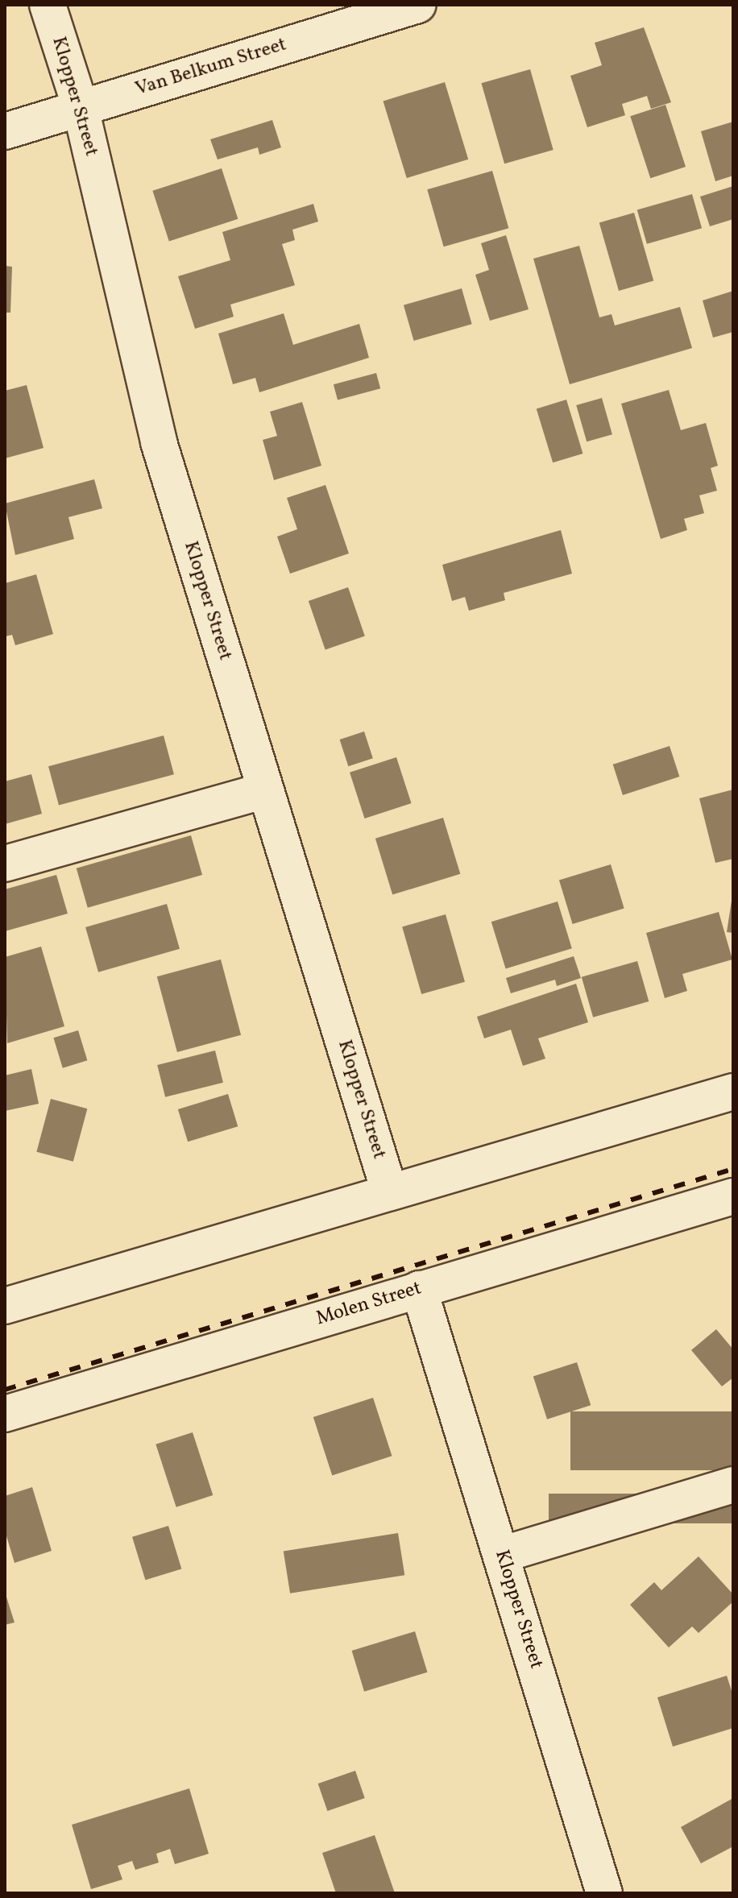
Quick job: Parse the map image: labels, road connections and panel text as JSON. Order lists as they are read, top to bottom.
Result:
{
  "streets": {
    "street": ["Van Belkum Street", "Klopper Street", "Molen Street"]
  },
  "crossings": [
    ["Van Belkum Street", "Klopper Street"],
    ["Klopper Street", "Molen Street"]
  ]
}
